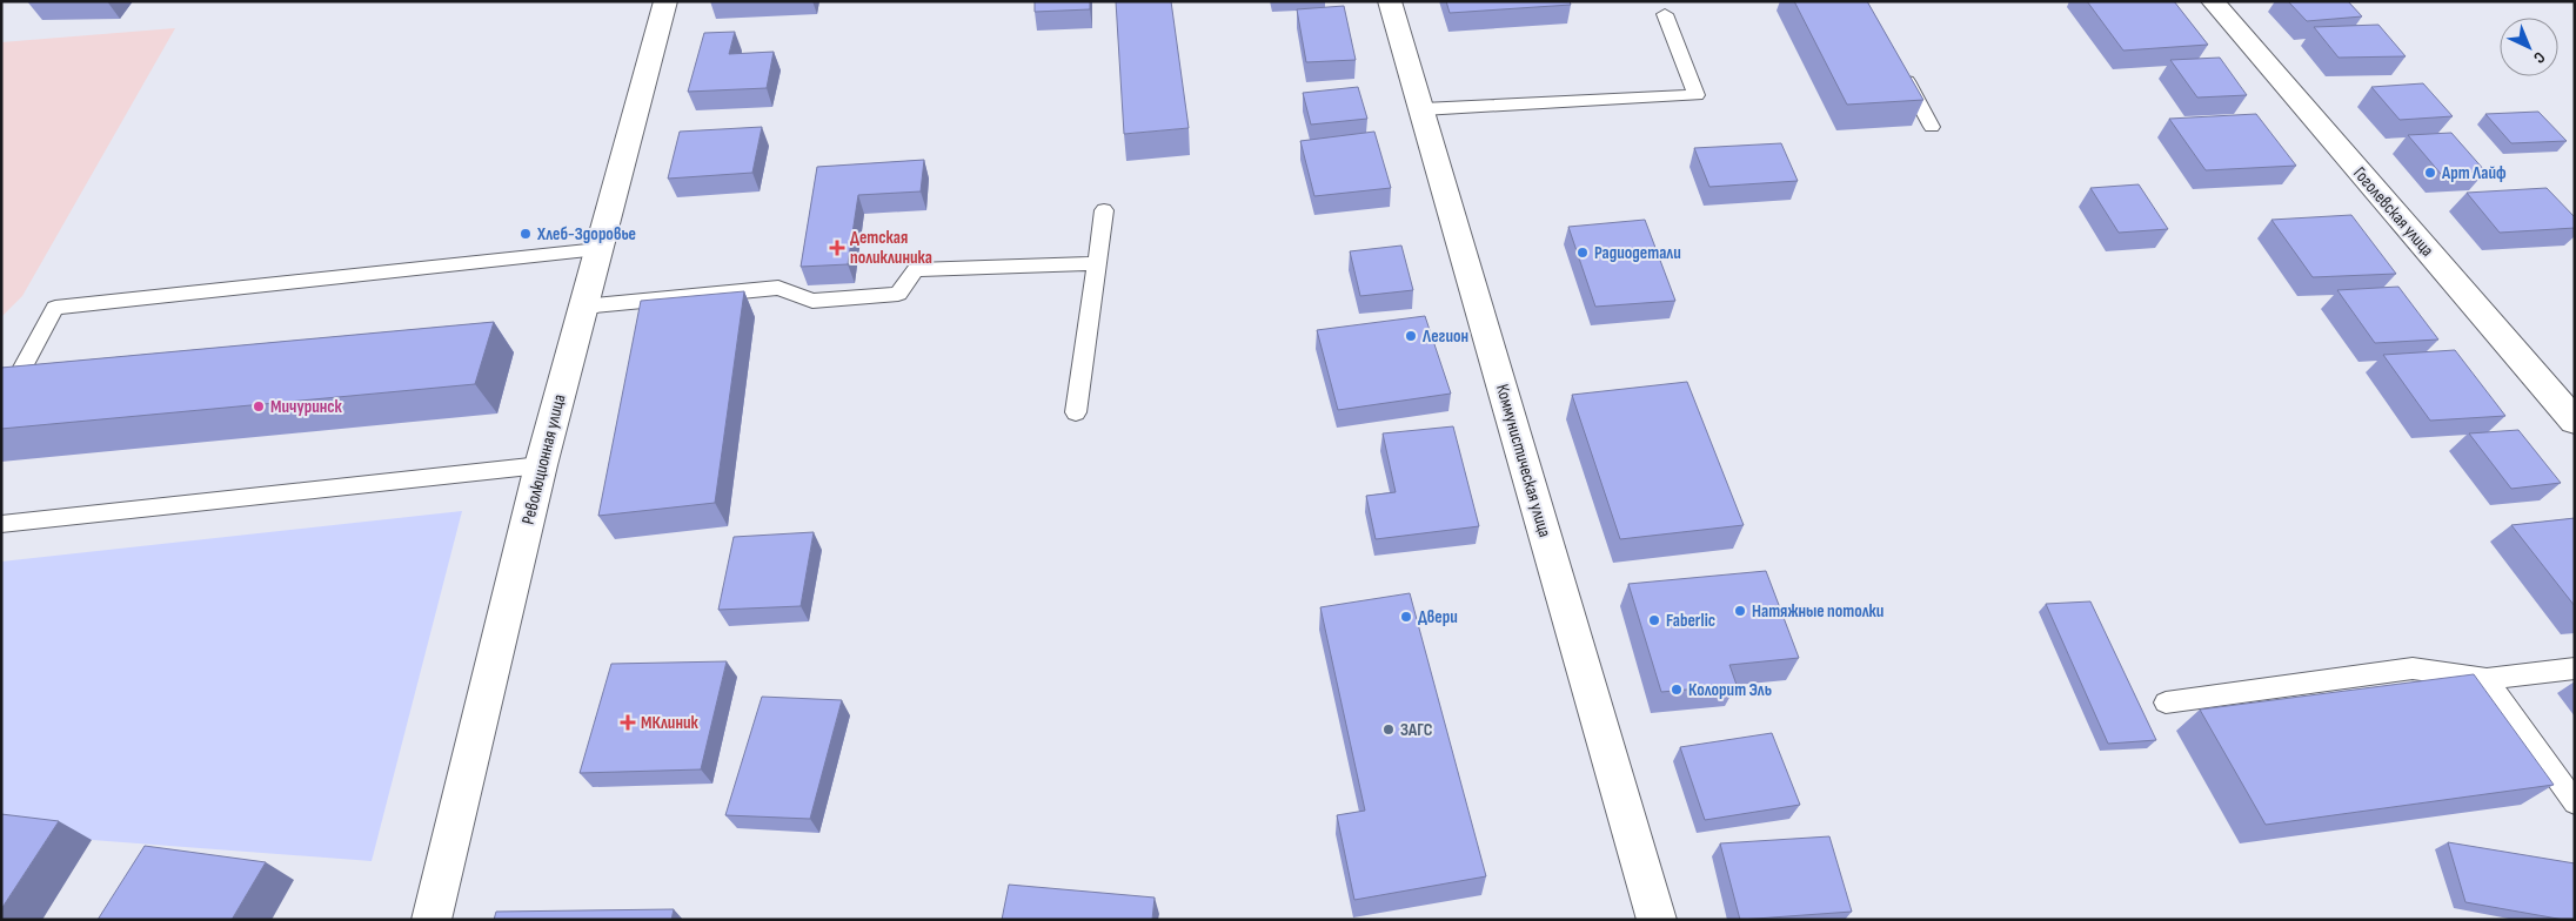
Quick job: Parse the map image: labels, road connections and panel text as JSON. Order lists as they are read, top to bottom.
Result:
{
  "streets": {
    "street": ["Гоголевская улица", "Революционная улица", "Коммунистическая улица"]
  },
  "places": {
    "other": [
      "Арт Лайф",
      "Хлеб-Здоровье",
      "Радиодетали",
      "Легион",
      "Мичуринск",
      "Натяжные потолки",
      "Двери",
      "Faberlic",
      "Колорит Эль",
      "ЗАГС"
    ],
    "health": ["Детская поликлиника", "МКлиник"]
  },
  "north": "bottom right"
}
